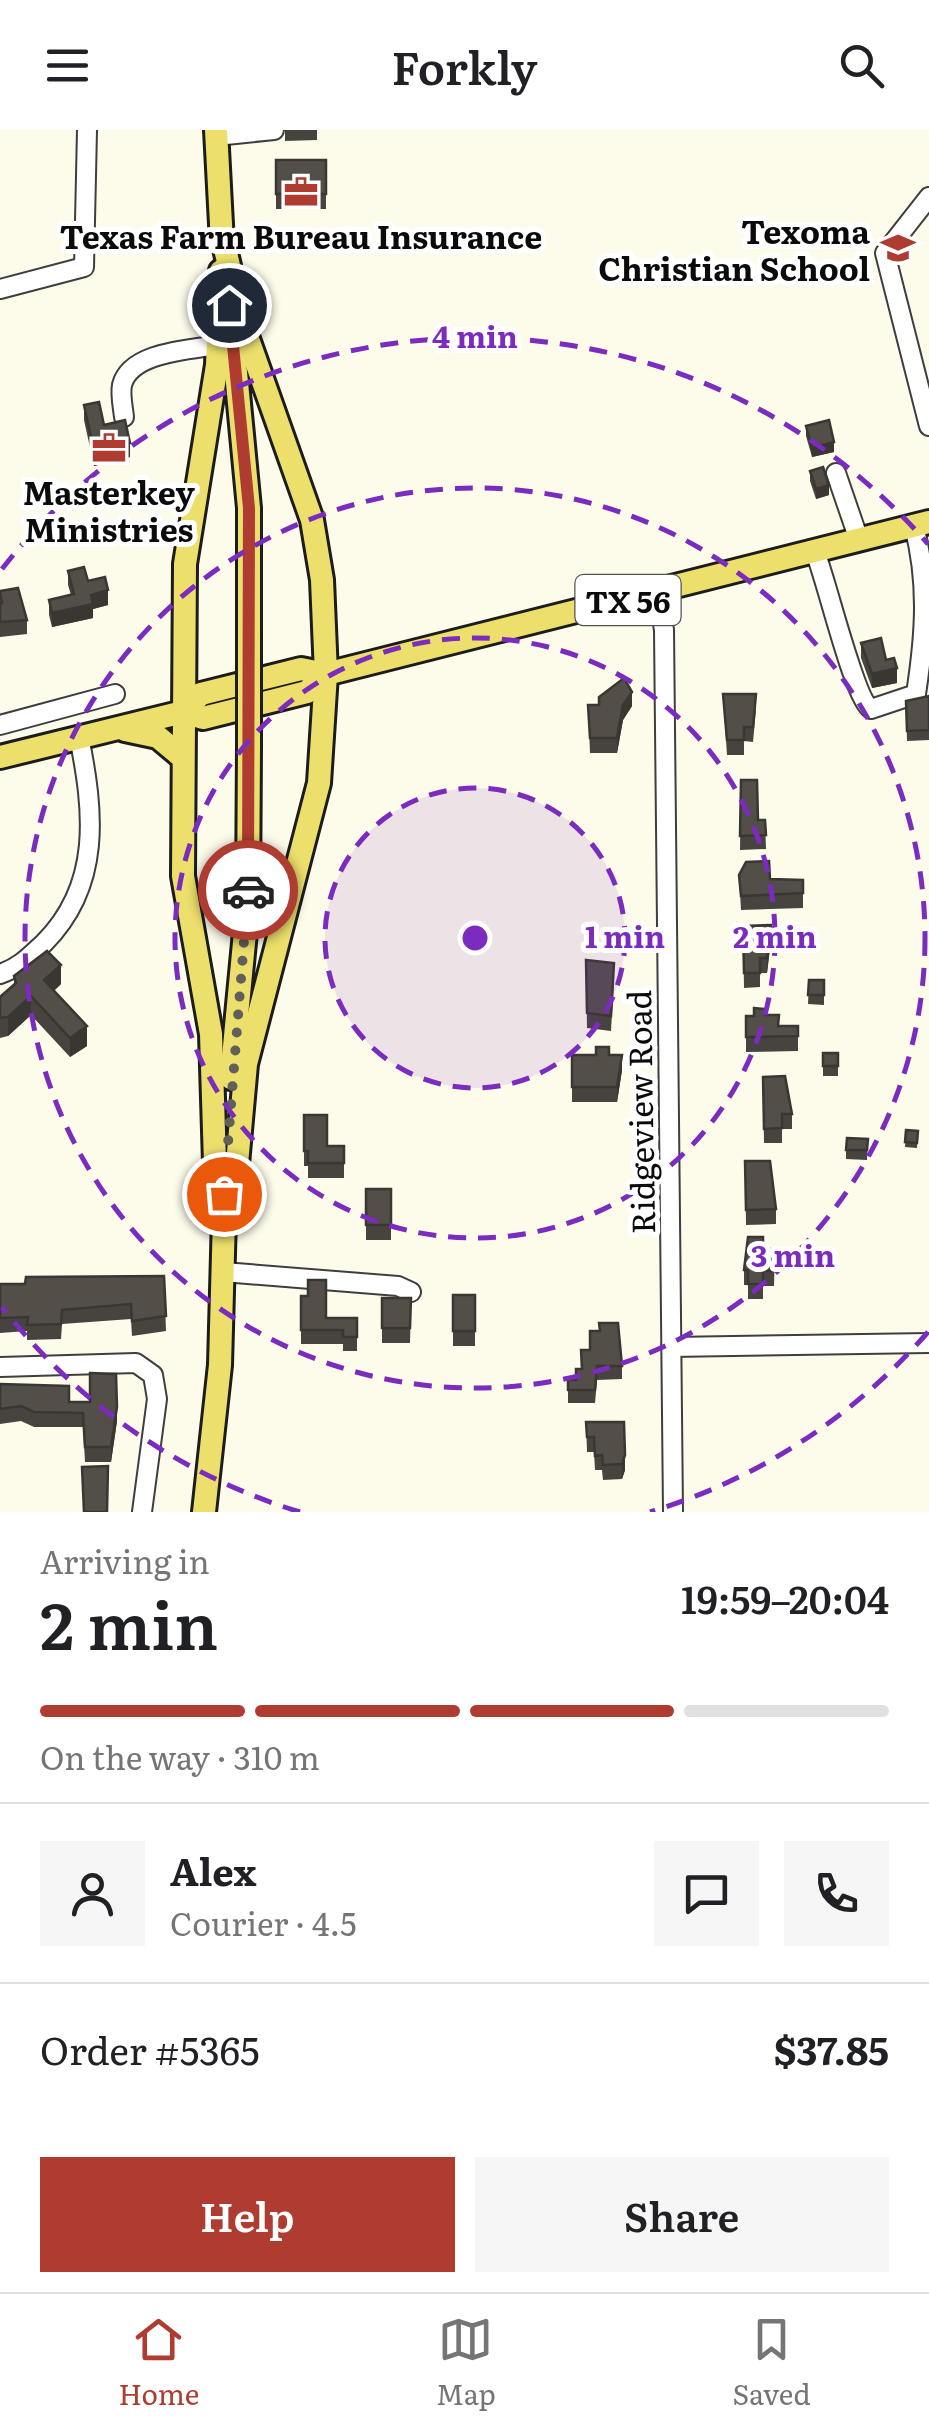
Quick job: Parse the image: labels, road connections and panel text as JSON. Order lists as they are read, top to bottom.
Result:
{
  "streets": {
    "main road": ["TX 56"],
    "street": ["Ridgeview Road"]
  },
  "crossings": [
    ["TX 56", "Ridgeview Road"]
  ],
  "places": {
    "office": ["Texas Farm Bureau Insurance", "Masterkey Ministries"],
    "school or university": ["Texoma Christian School"]
  },
  "page": {
    "header": "Forkly",
    "heading": ["2 min", "Arriving in", "19:59–20:04"],
    "panel": [
      "Alex",
      "Courier · 4.5",
      "Order #5365",
      "$37.85"
    ],
    "bar": "On the way · 310 m",
    "buttons": ["Help", "Share"],
    "tabs": ["Home", "Map", "Saved"]
  },
  "rings": [
    "4 min",
    "1 min",
    "2 min",
    "3 min"
  ]
}
